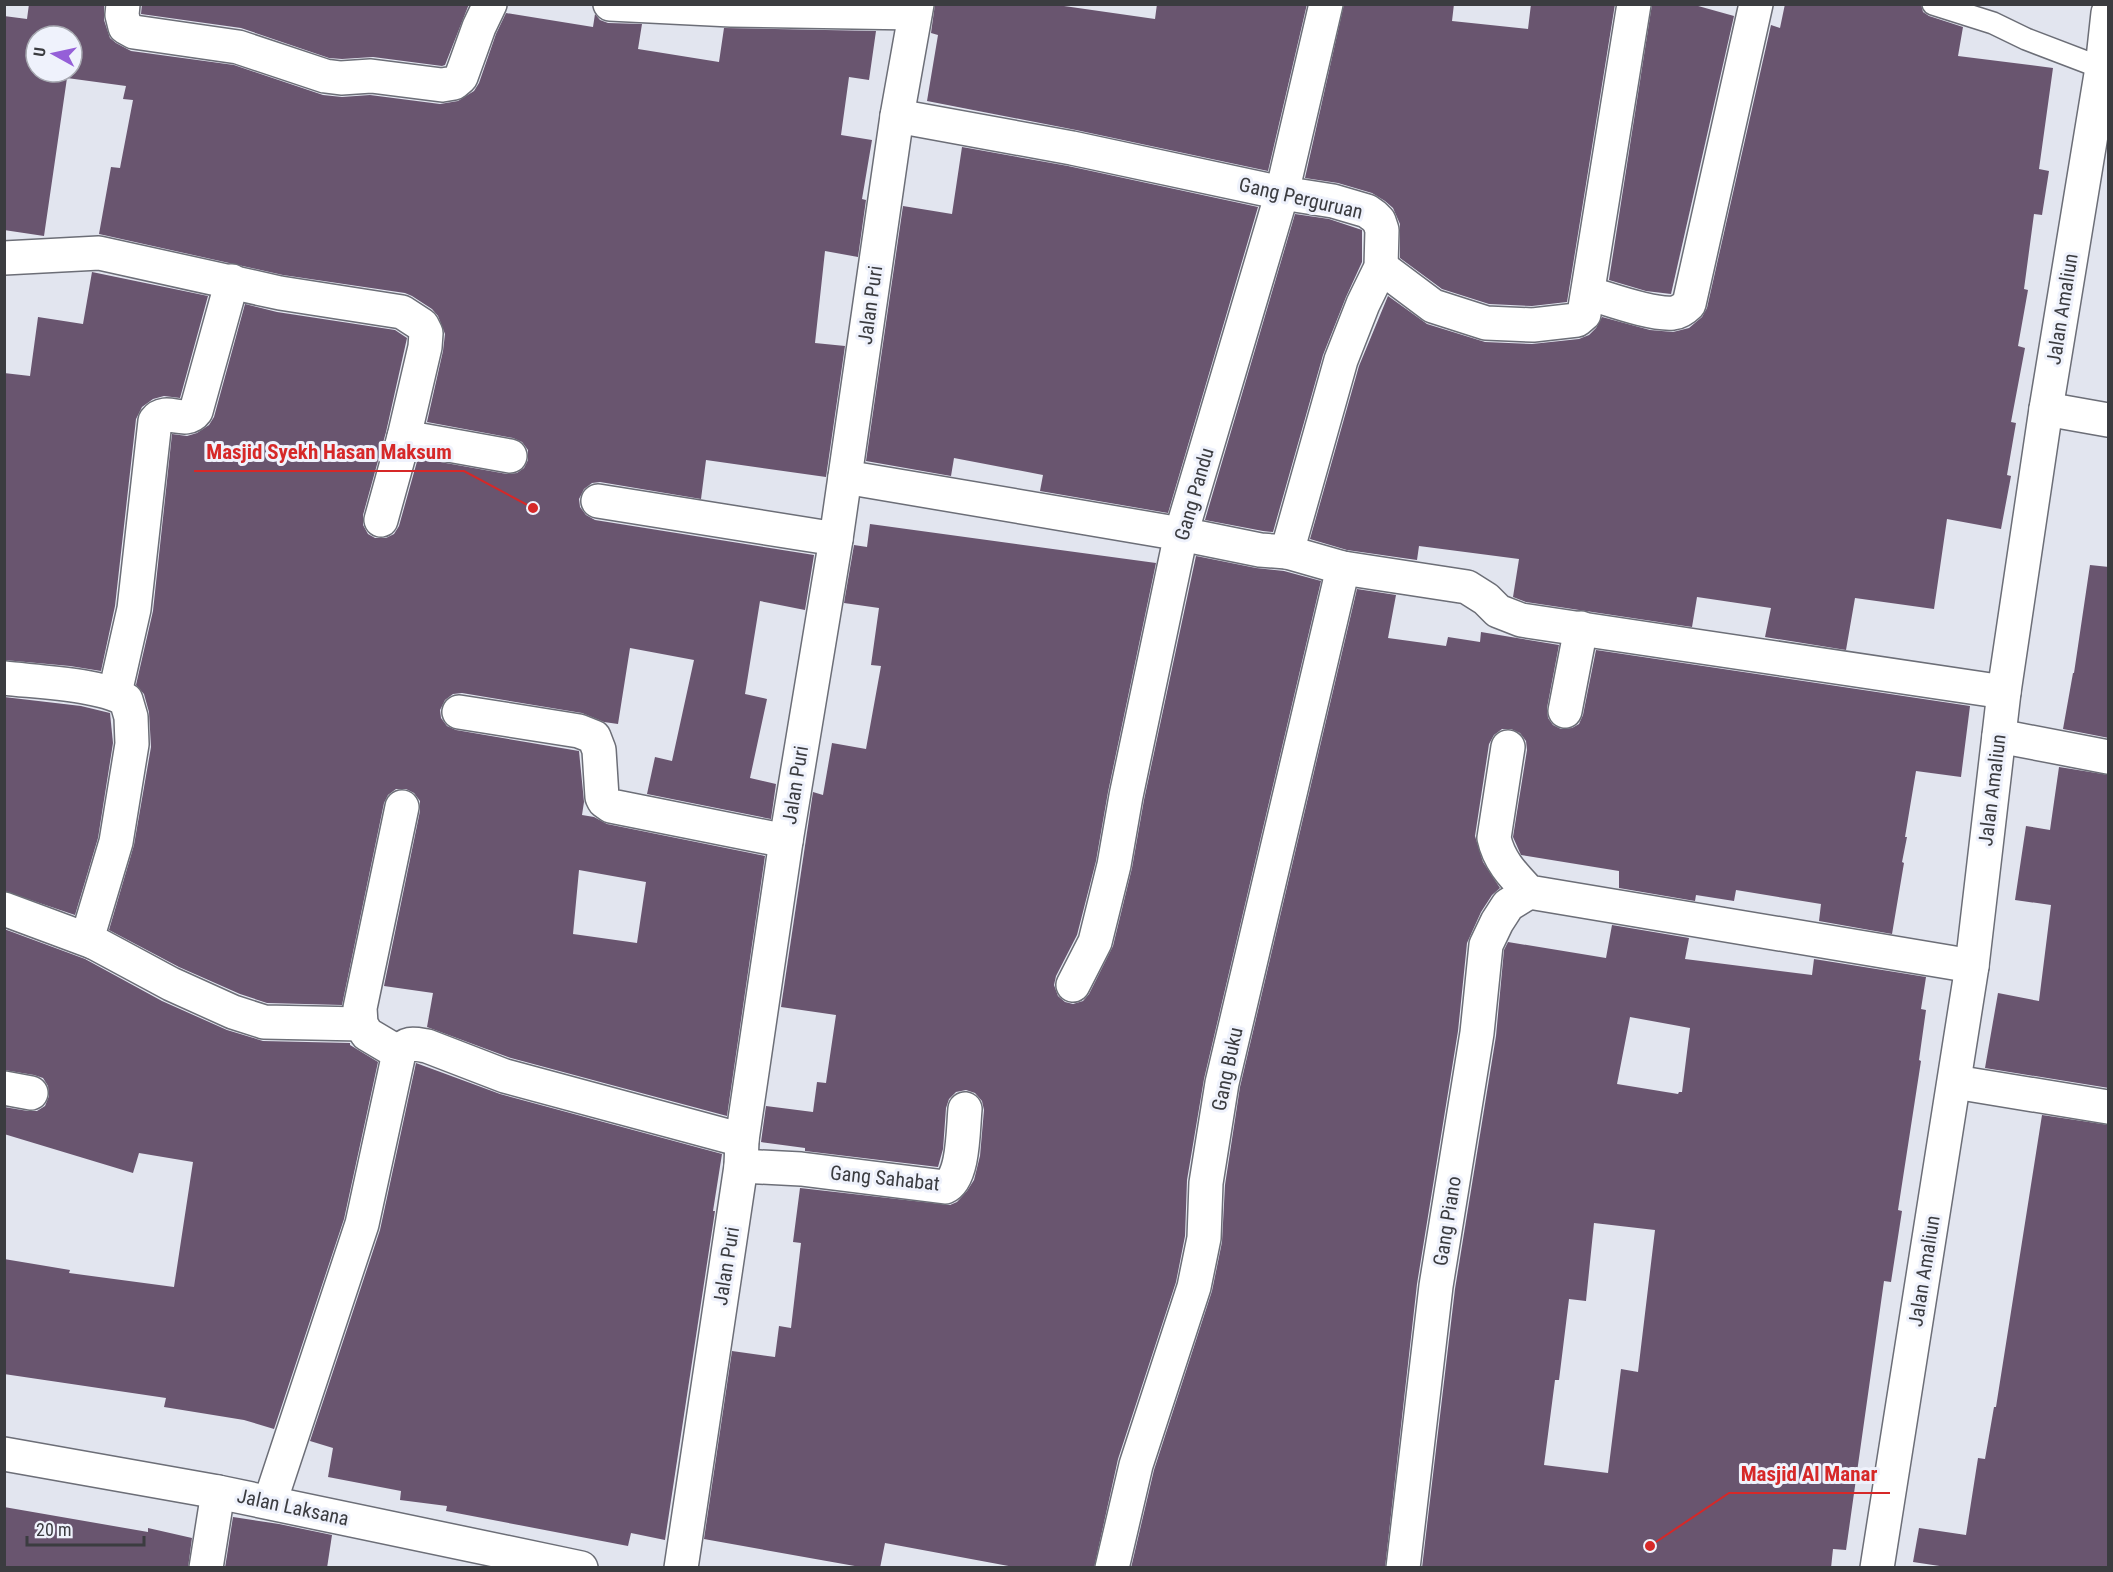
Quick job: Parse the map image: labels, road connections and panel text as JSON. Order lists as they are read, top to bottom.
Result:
{
  "streets": {
    "street": [
      "Gang Perguruan",
      "Jalan Puri",
      "Jalan Amaliun",
      "Gang Pandu",
      "Gang Buku",
      "Gang Sahabat",
      "Gang Piano",
      "Jalan Laksana"
    ]
  },
  "crossings": [
    ["Gang Perguruan", "Jalan Puri"],
    ["Gang Perguruan", "Gang Pandu"],
    ["Jalan Puri", "Gang Sahabat"]
  ],
  "places": ["Masjid Syekh Hasan Maksum", "Masjid Al Manar"],
  "scale_bar": "20 m",
  "north": "left"
}
